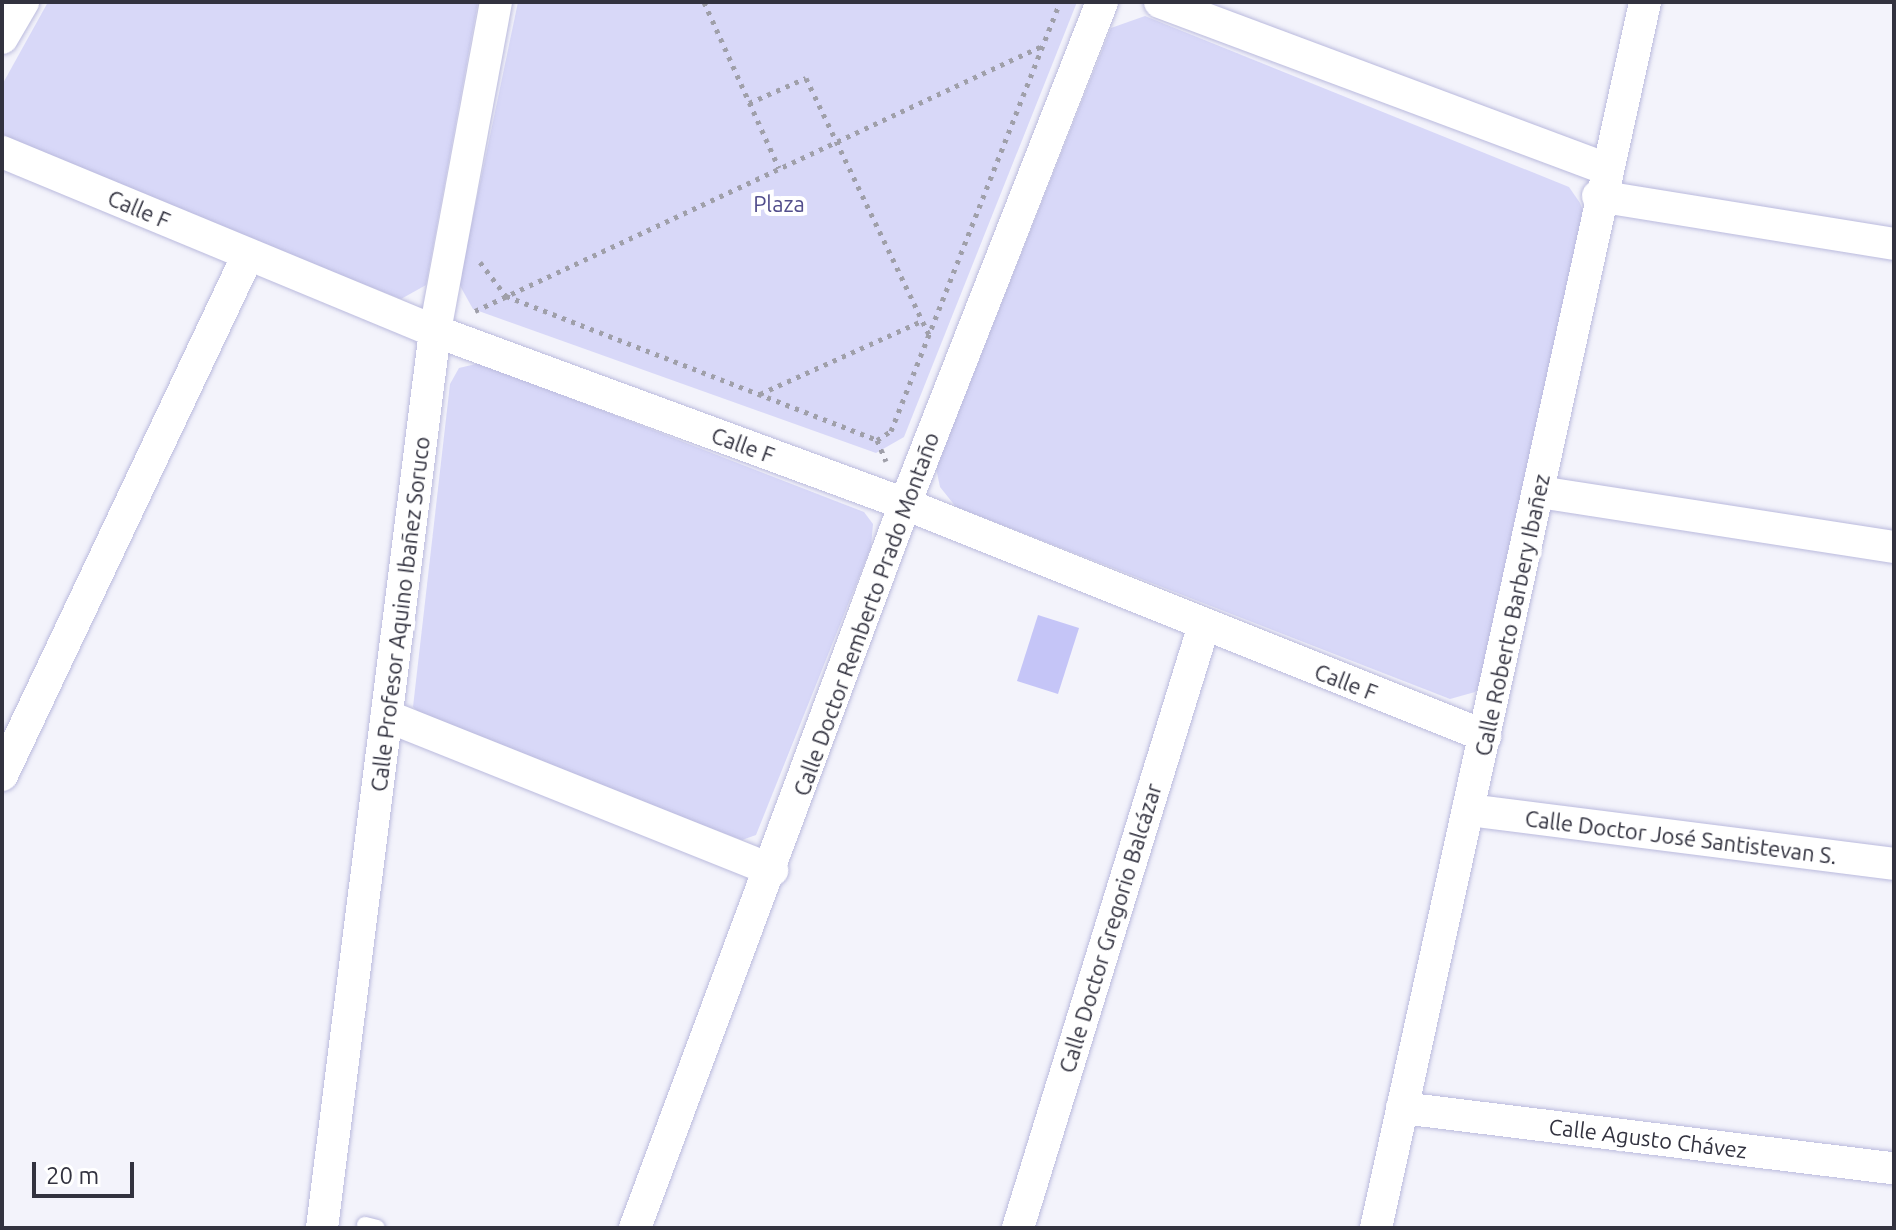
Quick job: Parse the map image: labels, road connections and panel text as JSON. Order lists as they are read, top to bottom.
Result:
{
  "streets": {
    "street": [
      "Calle F",
      "Calle Profesor Aquino Ibañez Soruco",
      "Calle Doctor Remberto Prado Montaño",
      "Calle Roberto Barbery Ibañez",
      "Calle Doctor José Santistevan S.",
      "Calle Doctor Gregorio Balcázar",
      "Calle Agusto Chávez"
    ]
  },
  "crossings": [
    ["Calle F", "Calle Profesor Aquino Ibañez Soruco"],
    ["Calle F", "Calle Doctor Remberto Prado Montaño"],
    ["Calle F", "Calle Roberto Barbery Ibañez"],
    ["Calle F", "Calle Doctor Gregorio Balcázar"],
    ["Calle Roberto Barbery Ibañez", "Calle Doctor José Santistevan S."],
    ["Calle Roberto Barbery Ibañez", "Calle Agusto Chávez"]
  ],
  "parks": ["Plaza"],
  "scale_bar": "20 m"
}
